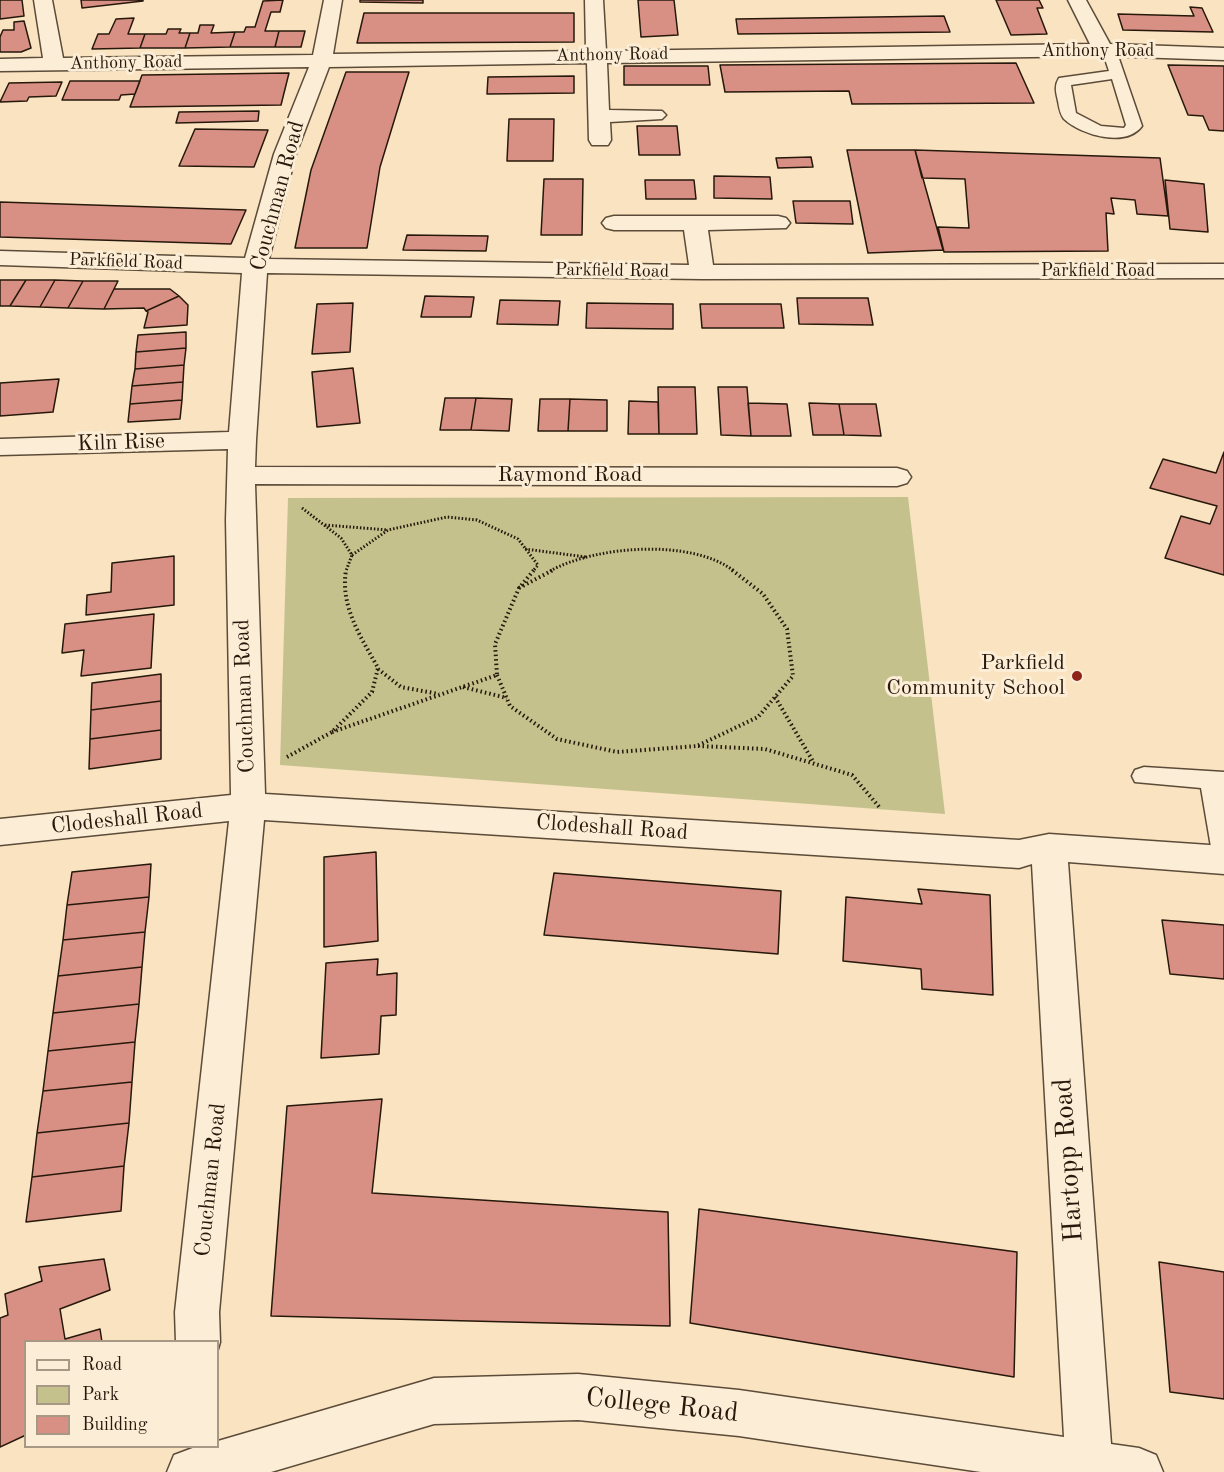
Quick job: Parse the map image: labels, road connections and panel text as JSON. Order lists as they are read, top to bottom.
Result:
{
  "streets": {
    "street": [
      "Anthony Road",
      "Couchman Road",
      "Parkfield Road",
      "Kiln Rise",
      "Raymond Road",
      "Clodeshall Road",
      "Hartopp Road",
      "College Road"
    ]
  },
  "crossings": [
    ["Anthony Road", "Couchman Road"],
    ["Couchman Road", "Parkfield Road"],
    ["Couchman Road", "Kiln Rise"],
    ["Couchman Road", "Raymond Road"],
    ["Couchman Road", "Clodeshall Road"],
    ["Clodeshall Road", "Hartopp Road"],
    ["Hartopp Road", "College Road"]
  ],
  "places": ["Parkfield Community School"],
  "legend": ["Road", "Park", "Building"]
}
